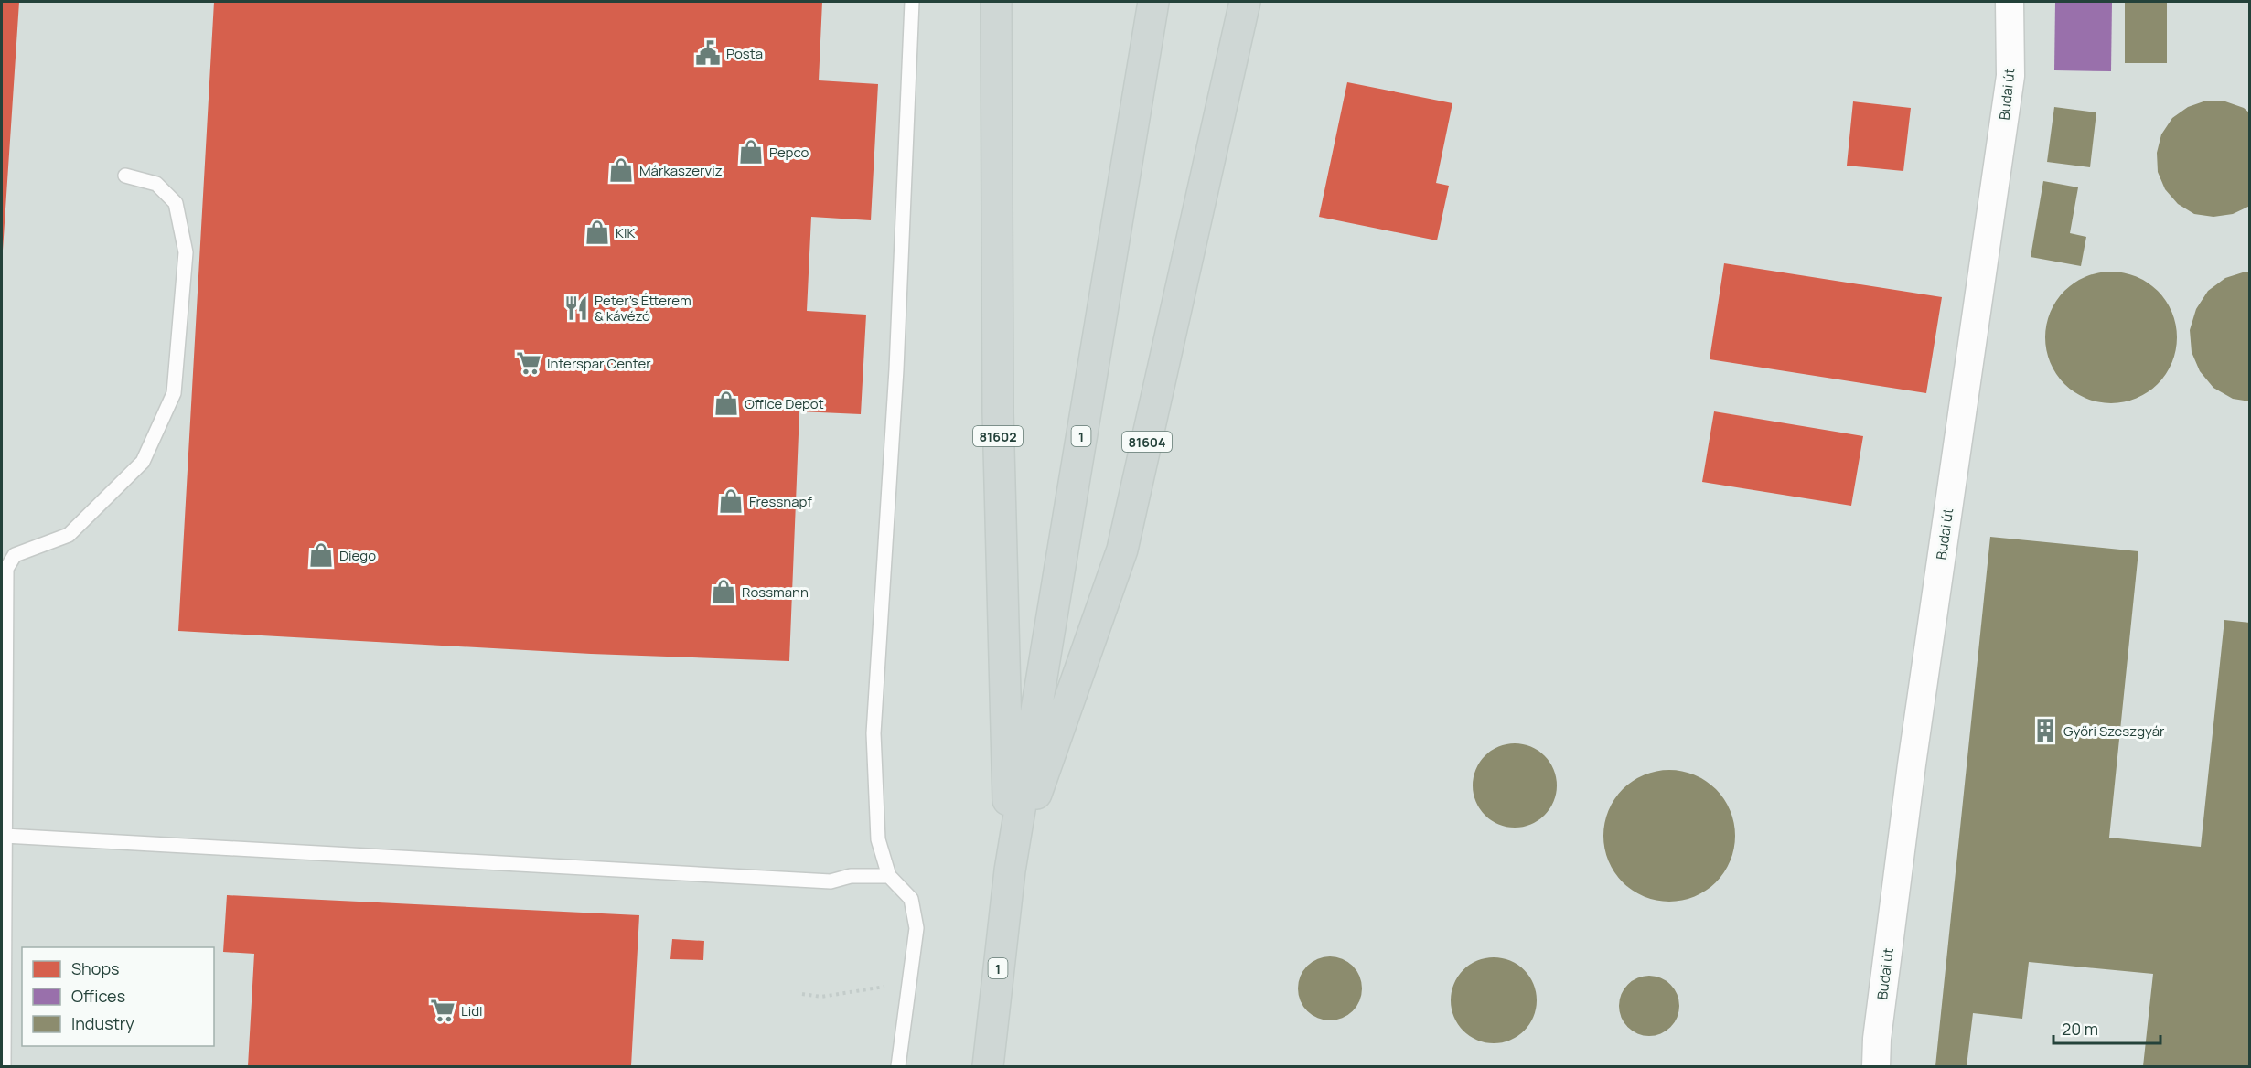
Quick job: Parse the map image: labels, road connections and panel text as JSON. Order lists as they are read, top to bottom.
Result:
{
  "streets": {
    "main road": ["81602", "1", "81604"],
    "street": ["Budai út"]
  },
  "crossings": [
    ["81602", "1"],
    ["81602", "81604"],
    ["1", "81604"]
  ],
  "places": {
    "public building": ["Posta"],
    "shop": [
      "Pepco",
      "Márkaszerviz",
      "KiK",
      "Office Depot",
      "Fressnapf",
      "Diego",
      "Rossmann"
    ],
    "restaurant": ["Peter's Étterem & kávézó"],
    "supermarket": ["Interspar Center", "Lidl"],
    "building": ["Győri Szeszgyár"]
  },
  "legend": ["Shops", "Offices", "Industry"],
  "scale_bar": "20 m"
}
